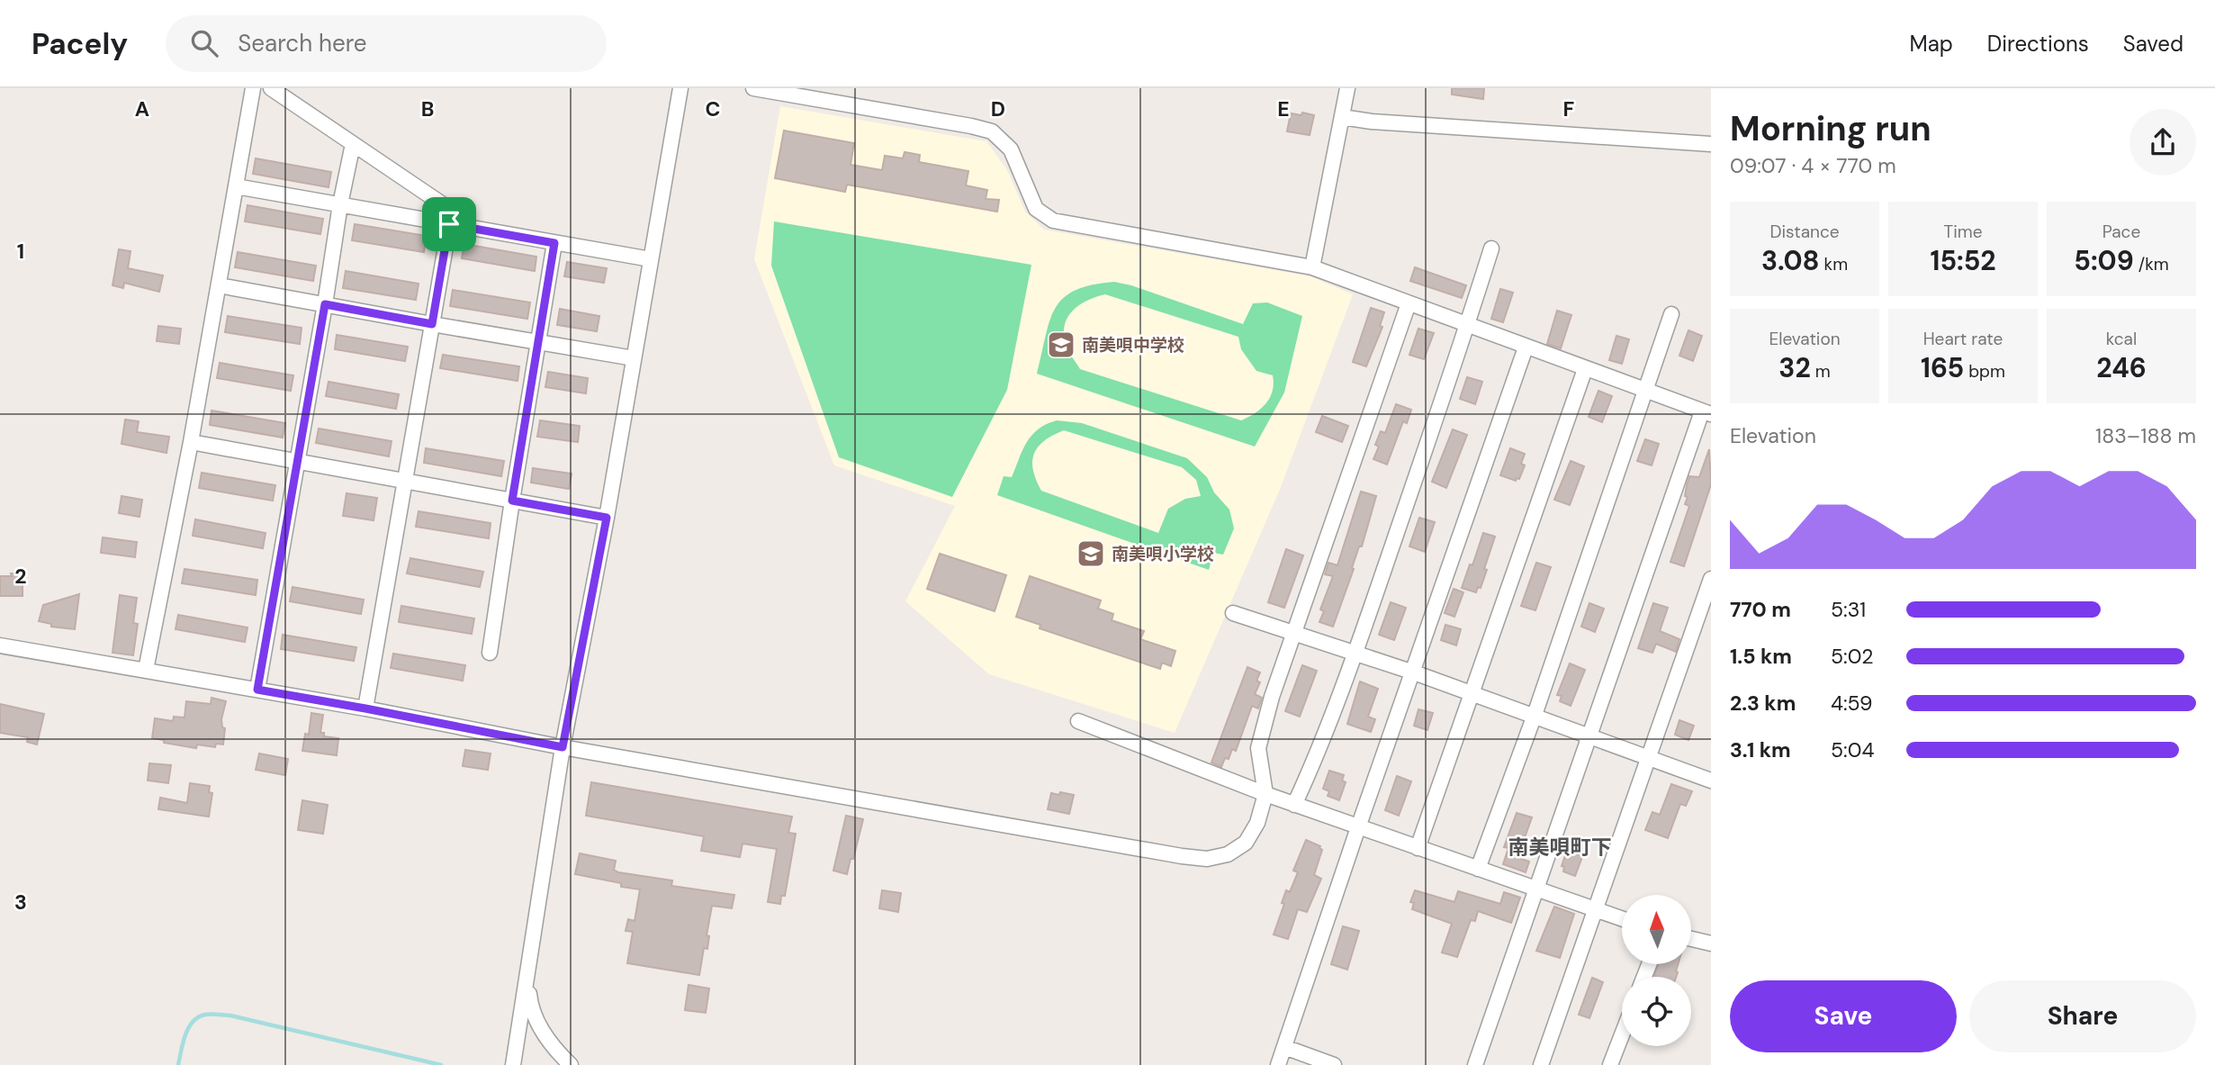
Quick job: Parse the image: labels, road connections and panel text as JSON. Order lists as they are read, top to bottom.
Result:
{
  "districts": ["南美唄町下"],
  "places": {
    "school or university": ["南美唄中学校", "南美唄小学校"]
  },
  "north": "top",
  "page": {
    "header": "Pacely",
    "search": "Search here",
    "nav": ["Map", "Directions", "Saved"],
    "heading": ["Morning run", "09:07 · 4 × 770 m"],
    "stats": [
      ["Distance", "3.08 km"],
      ["Time", "15:52"],
      ["Pace", "5:09 /km"],
      ["Elevation", "32 m"],
      ["Heart rate", "165 bpm"],
      ["kcal", "246"]
    ],
    "chart": ["Elevation", "183–188 m"],
    "list": [
      {
        "name": "770 m",
        "note": "5:31"
      },
      {
        "name": "1.5 km",
        "note": "5:02"
      },
      {
        "name": "2.3 km",
        "note": "4:59"
      },
      {
        "name": "3.1 km",
        "note": "5:04"
      }
    ],
    "buttons": ["Save", "Share"]
  },
  "grid": {
    "columns": [
      "A",
      "B",
      "C",
      "D",
      "E",
      "F"
    ],
    "rows": ["1", "2", "3"]
  }
}
